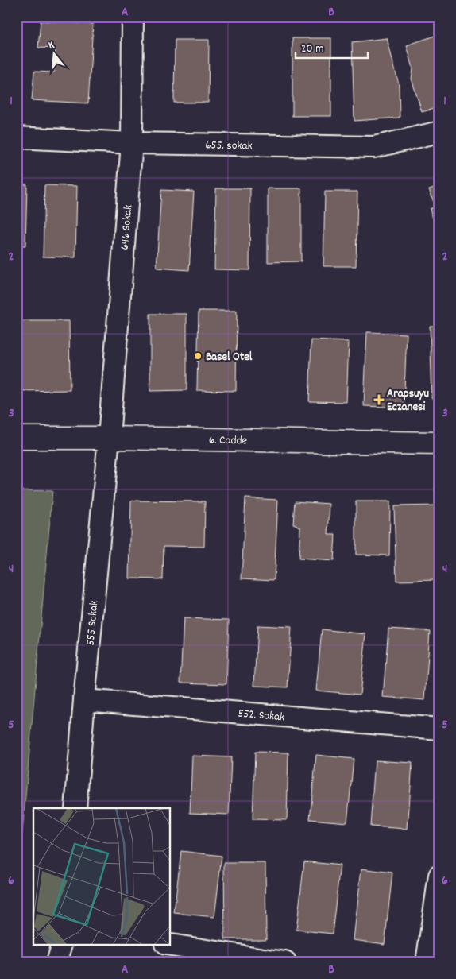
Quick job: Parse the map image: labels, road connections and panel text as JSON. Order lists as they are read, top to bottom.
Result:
{
  "streets": {
    "main road": ["6. Cadde"],
    "street": [
      "655. sokak",
      "646 Sokak",
      "555 Sokak",
      "552. Sokak"
    ]
  },
  "crossings": [
    ["655. sokak", "646 Sokak"],
    ["646 Sokak", "6. Cadde"],
    ["646 Sokak", "555 Sokak"],
    ["6. Cadde", "555 Sokak"],
    ["555 Sokak", "552. Sokak"]
  ],
  "places": {
    "other": ["Basel Otel"],
    "health": ["Arapsuyu Eczanesi"]
  },
  "scale_bar": "20 m",
  "north": "top",
  "grid": {
    "columns": ["A", "B"],
    "rows": [
      "1",
      "2",
      "3",
      "4",
      "5",
      "6"
    ]
  }
}
